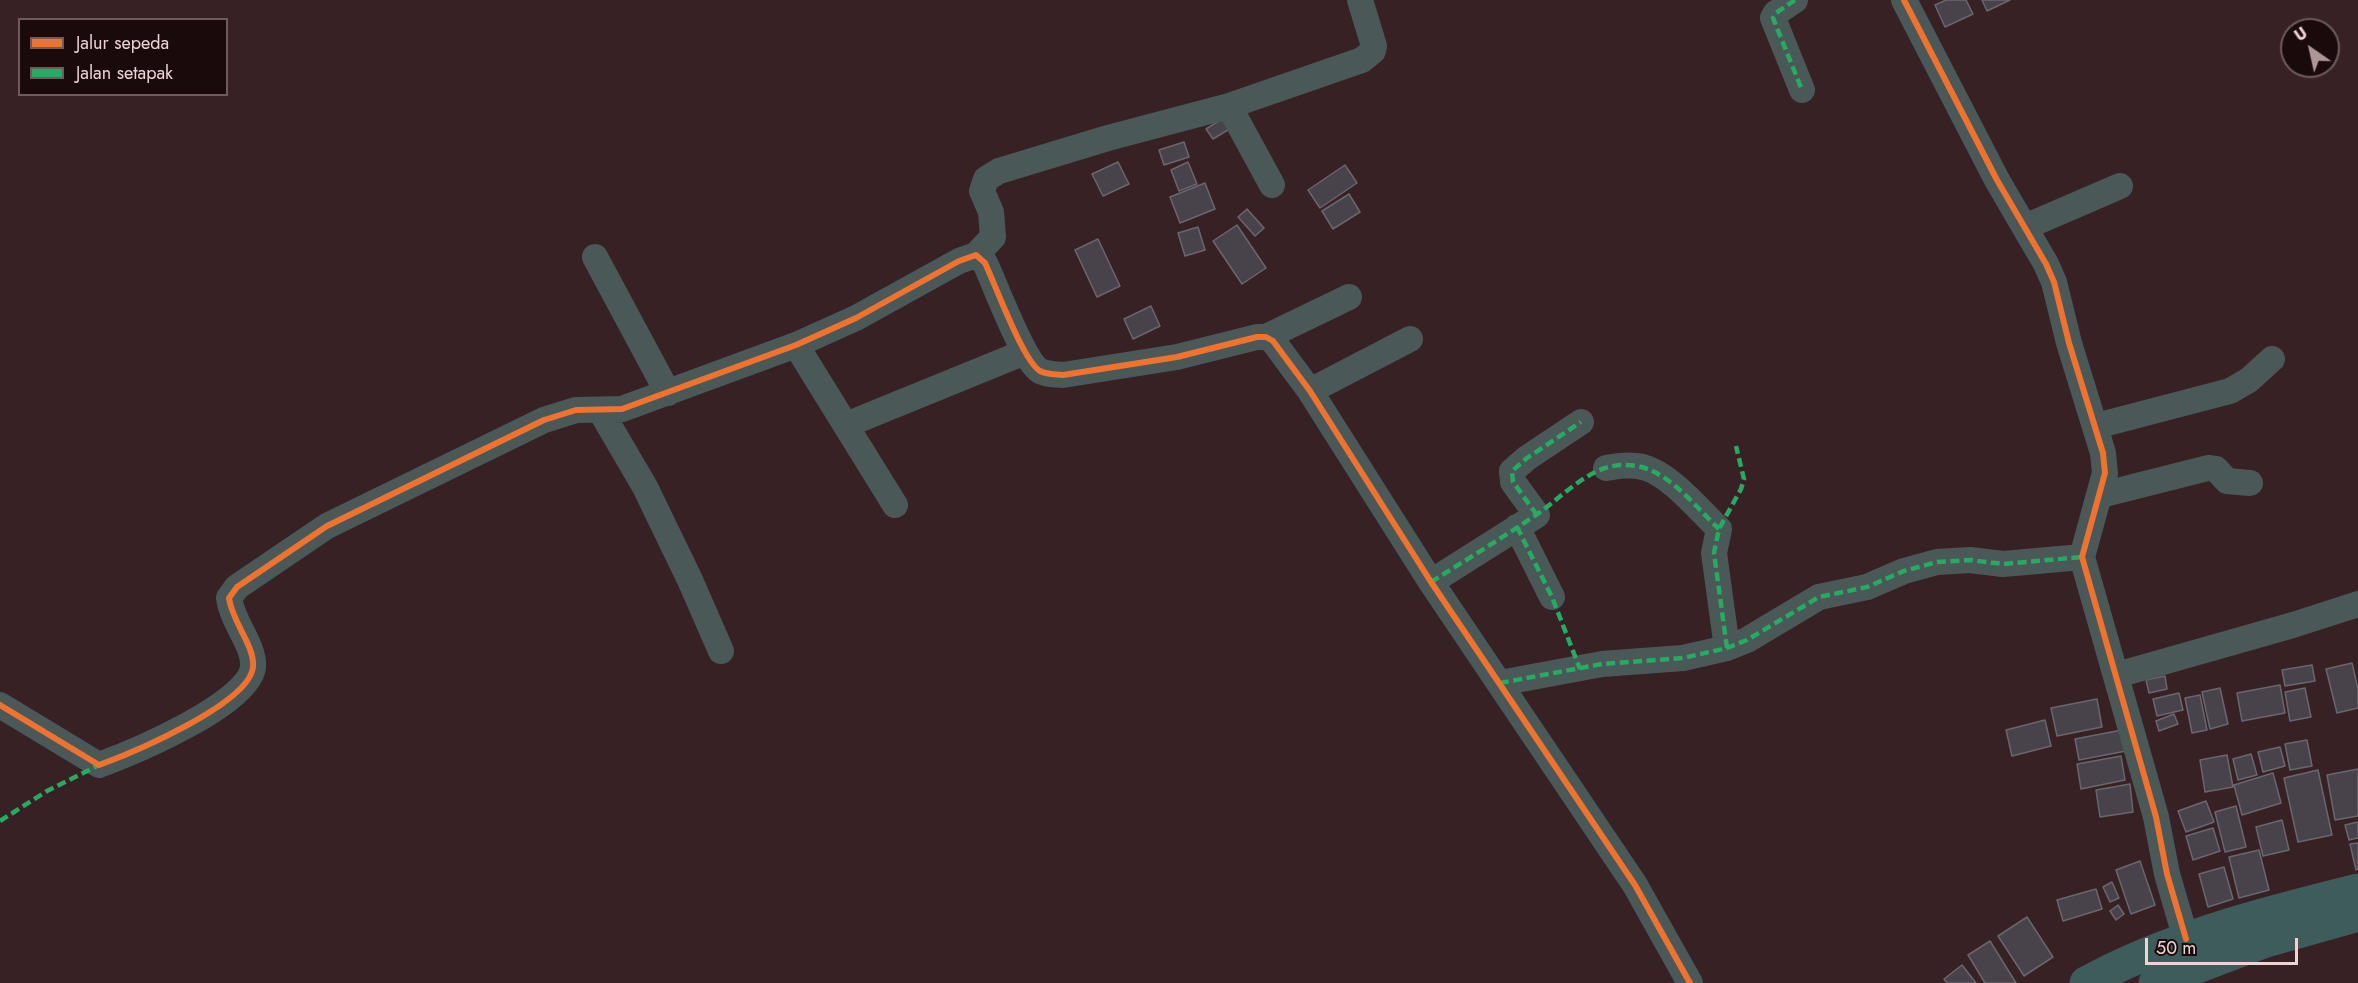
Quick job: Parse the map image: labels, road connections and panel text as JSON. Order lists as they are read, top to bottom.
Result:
{
  "legend": ["Jalur sepeda", "Jalan setapak"],
  "scale_bar": "50 m",
  "north": "top left"
}
